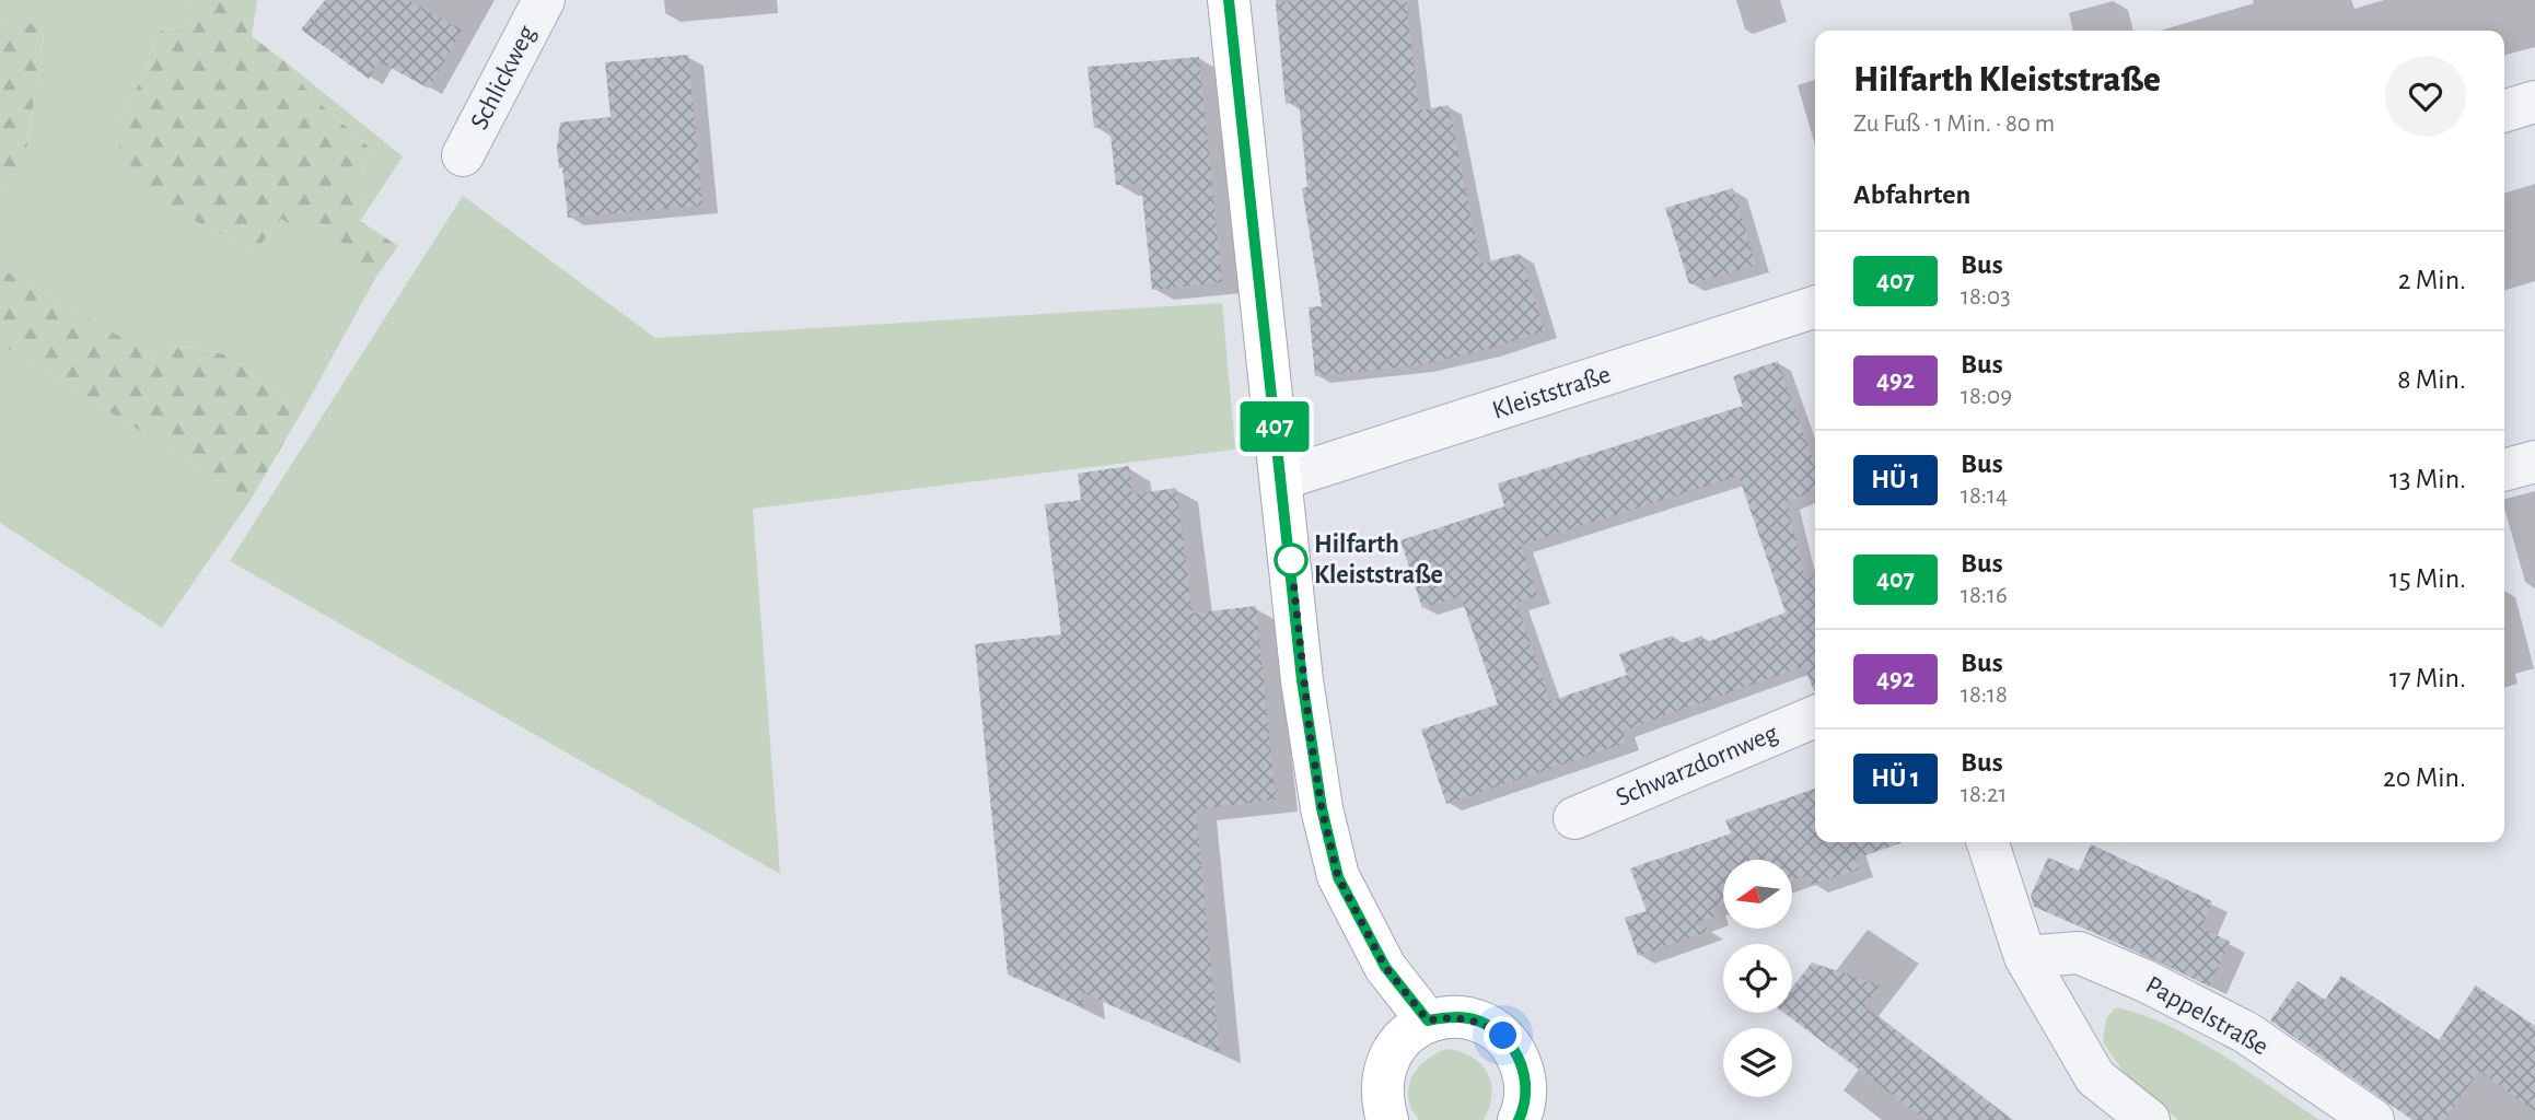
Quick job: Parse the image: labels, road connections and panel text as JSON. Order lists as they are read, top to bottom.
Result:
{
  "streets": {
    "street": [
      "Schlickweg",
      "Kleiststraße",
      "Schwarzdornweg",
      "Pappelstraße"
    ]
  },
  "places": ["Hilfarth Kleiststraße"],
  "lines": ["bus line 407"],
  "north": "left",
  "page": {
    "on_map": "407",
    "heading": [
      ["Hilfarth Kleiststraße", "Zu Fuß · 1 Min. · 80 m"],
      "Abfahrten"
    ],
    "list": [
      {
        "mark": "407",
        "name": "Bus",
        "note": "18:03",
        "value": "2 Min."
      },
      {
        "mark": "492",
        "name": "Bus",
        "note": "18:09",
        "value": "8 Min."
      },
      {
        "mark": "HÜ 1",
        "name": "Bus",
        "note": "18:14",
        "value": "13 Min."
      },
      {
        "mark": "407",
        "name": "Bus",
        "note": "18:16",
        "value": "15 Min."
      },
      {
        "mark": "492",
        "name": "Bus",
        "note": "18:18",
        "value": "17 Min."
      },
      {
        "mark": "HÜ 1",
        "name": "Bus",
        "note": "18:21",
        "value": "20 Min."
      }
    ]
  }
}
